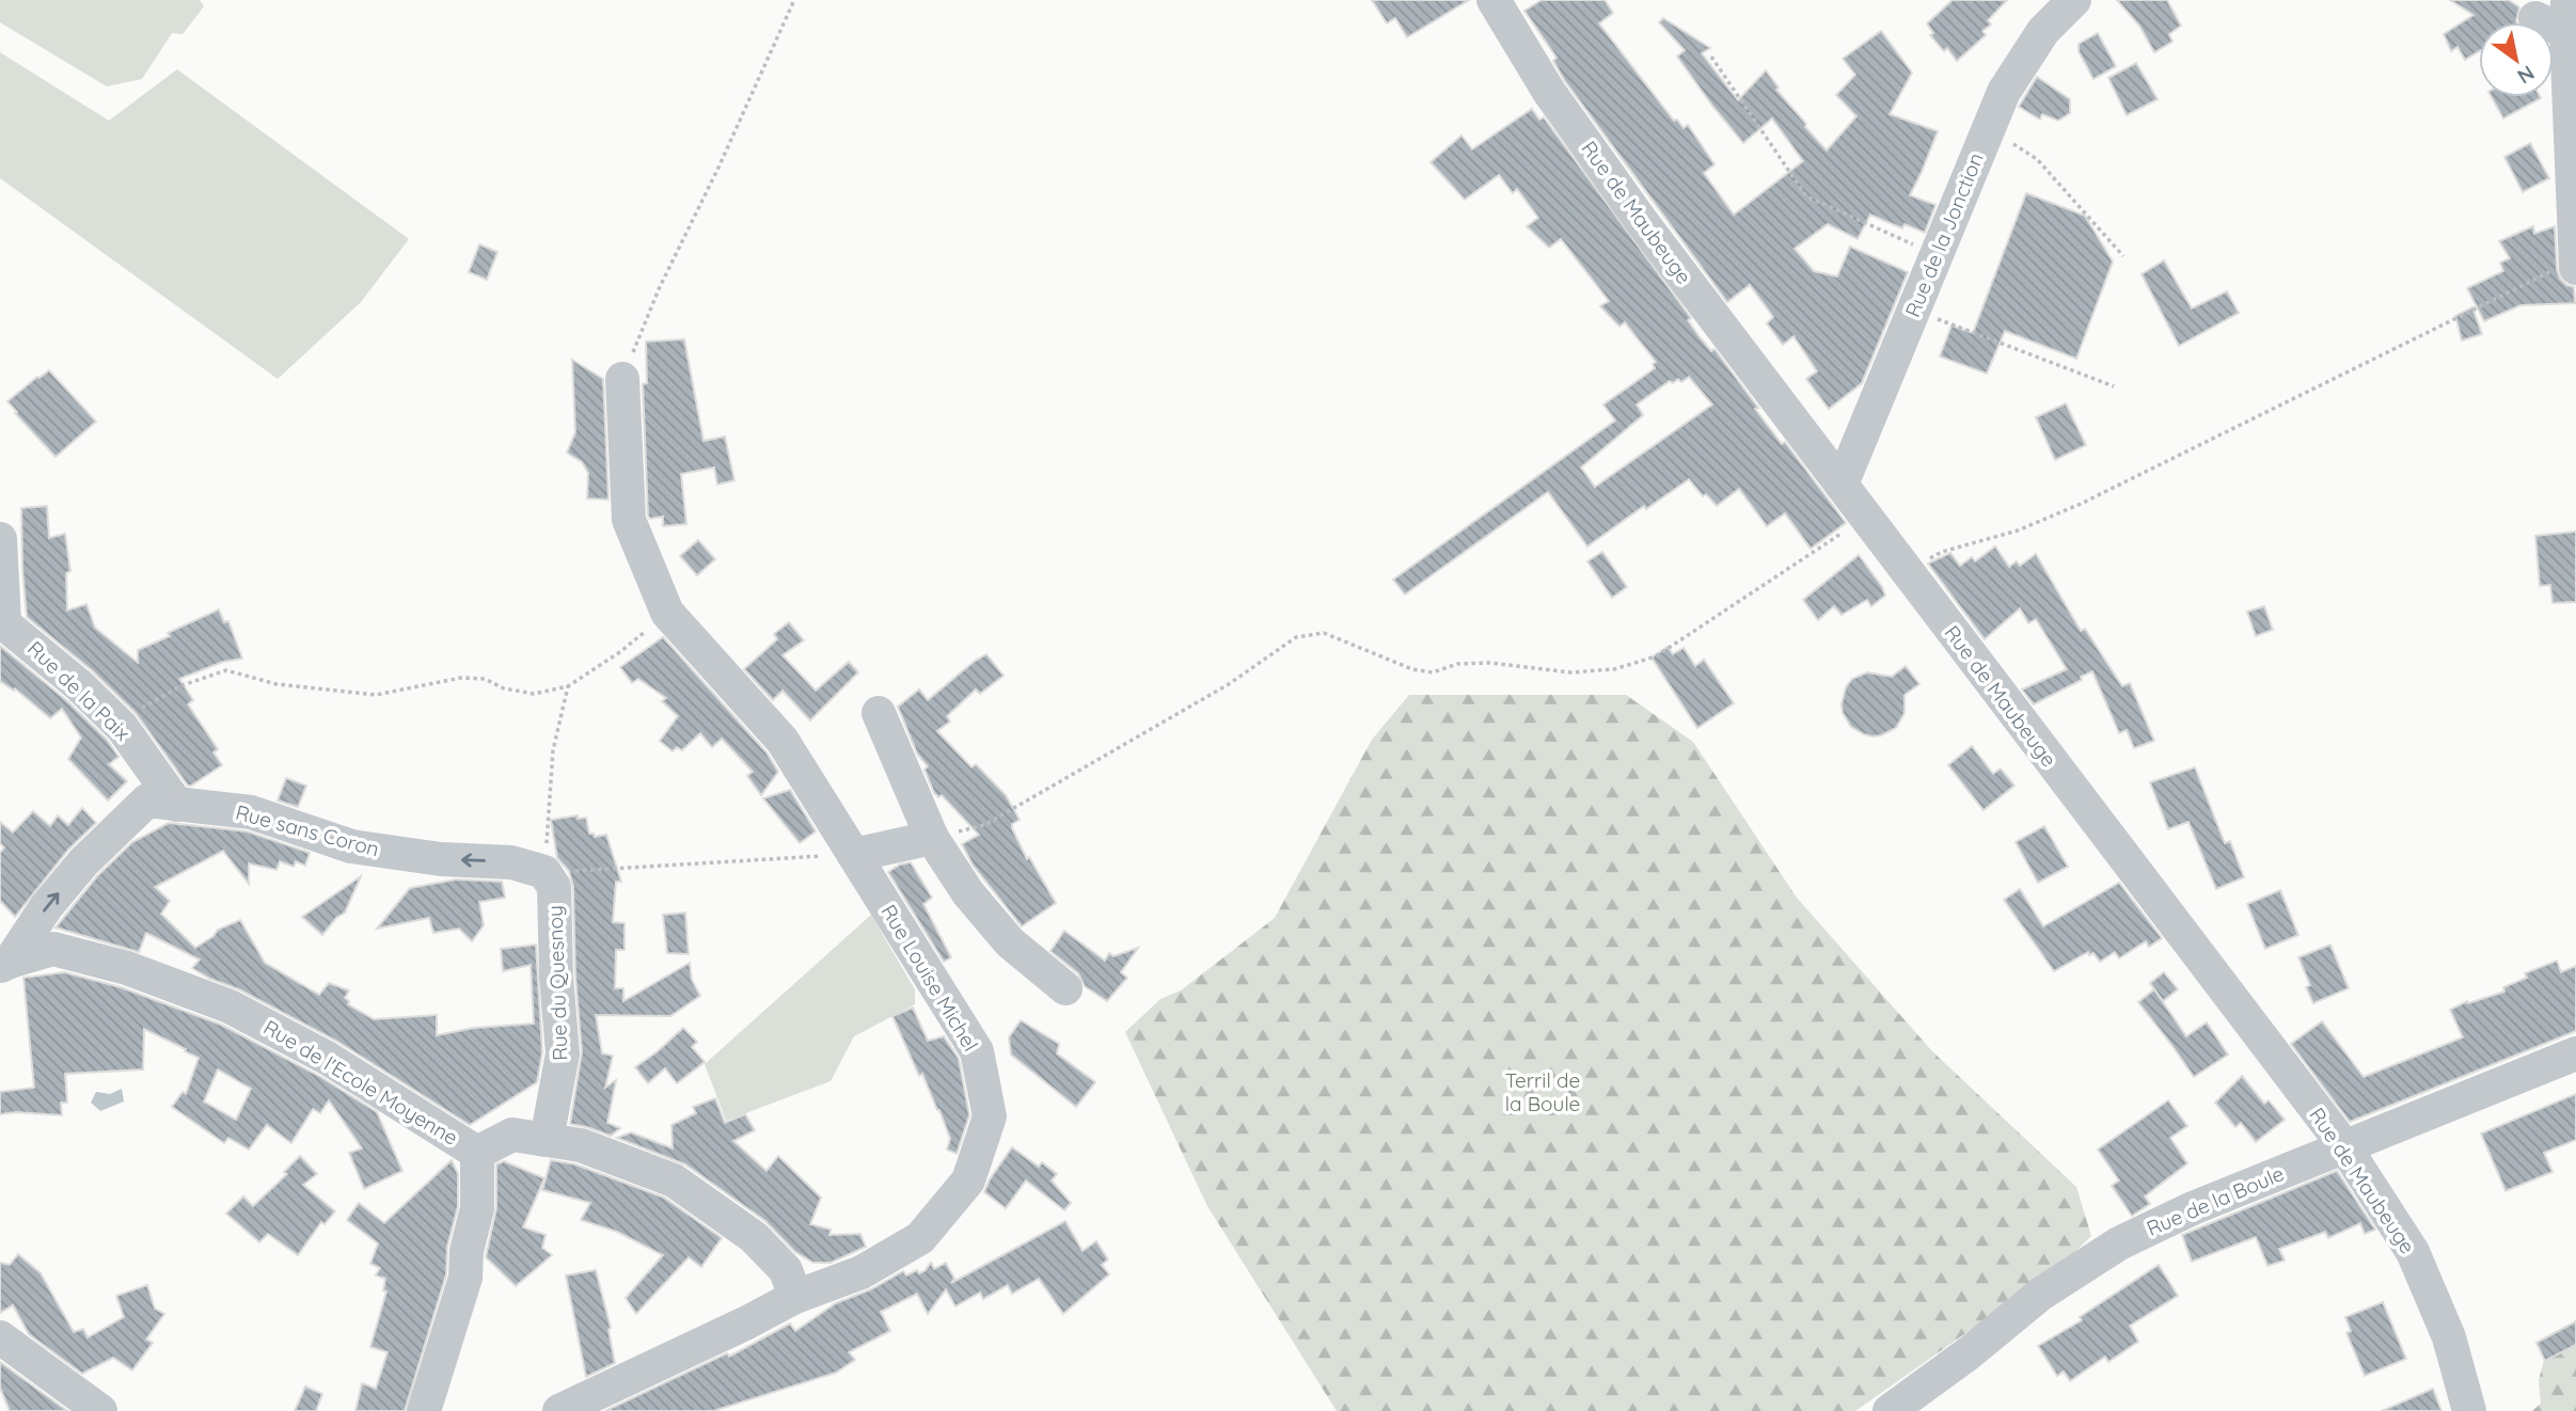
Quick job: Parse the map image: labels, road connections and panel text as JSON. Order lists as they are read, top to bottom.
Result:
{
  "streets": {
    "street": [
      "Rue de Maubeuge",
      "Rue de la Jonction",
      "Rue de la Paix",
      "Rue sans Coron",
      "Rue Louise Michel",
      "Rue du Quesnoy",
      "Rue de l'Ecole Moyenne",
      "Rue de la Boule"
    ]
  },
  "crossings": [
    ["Rue de Maubeuge", "Rue de la Jonction"],
    ["Rue de Maubeuge", "Rue de la Boule"],
    ["Rue de la Paix", "Rue sans Coron"],
    ["Rue sans Coron", "Rue du Quesnoy"],
    ["Rue sans Coron", "Rue de l'Ecole Moyenne"],
    ["Rue Louise Michel", "Rue de l'Ecole Moyenne"],
    ["Rue du Quesnoy", "Rue de l'Ecole Moyenne"]
  ],
  "parks": ["Terril de la Boule"],
  "north": "bottom right"
}
